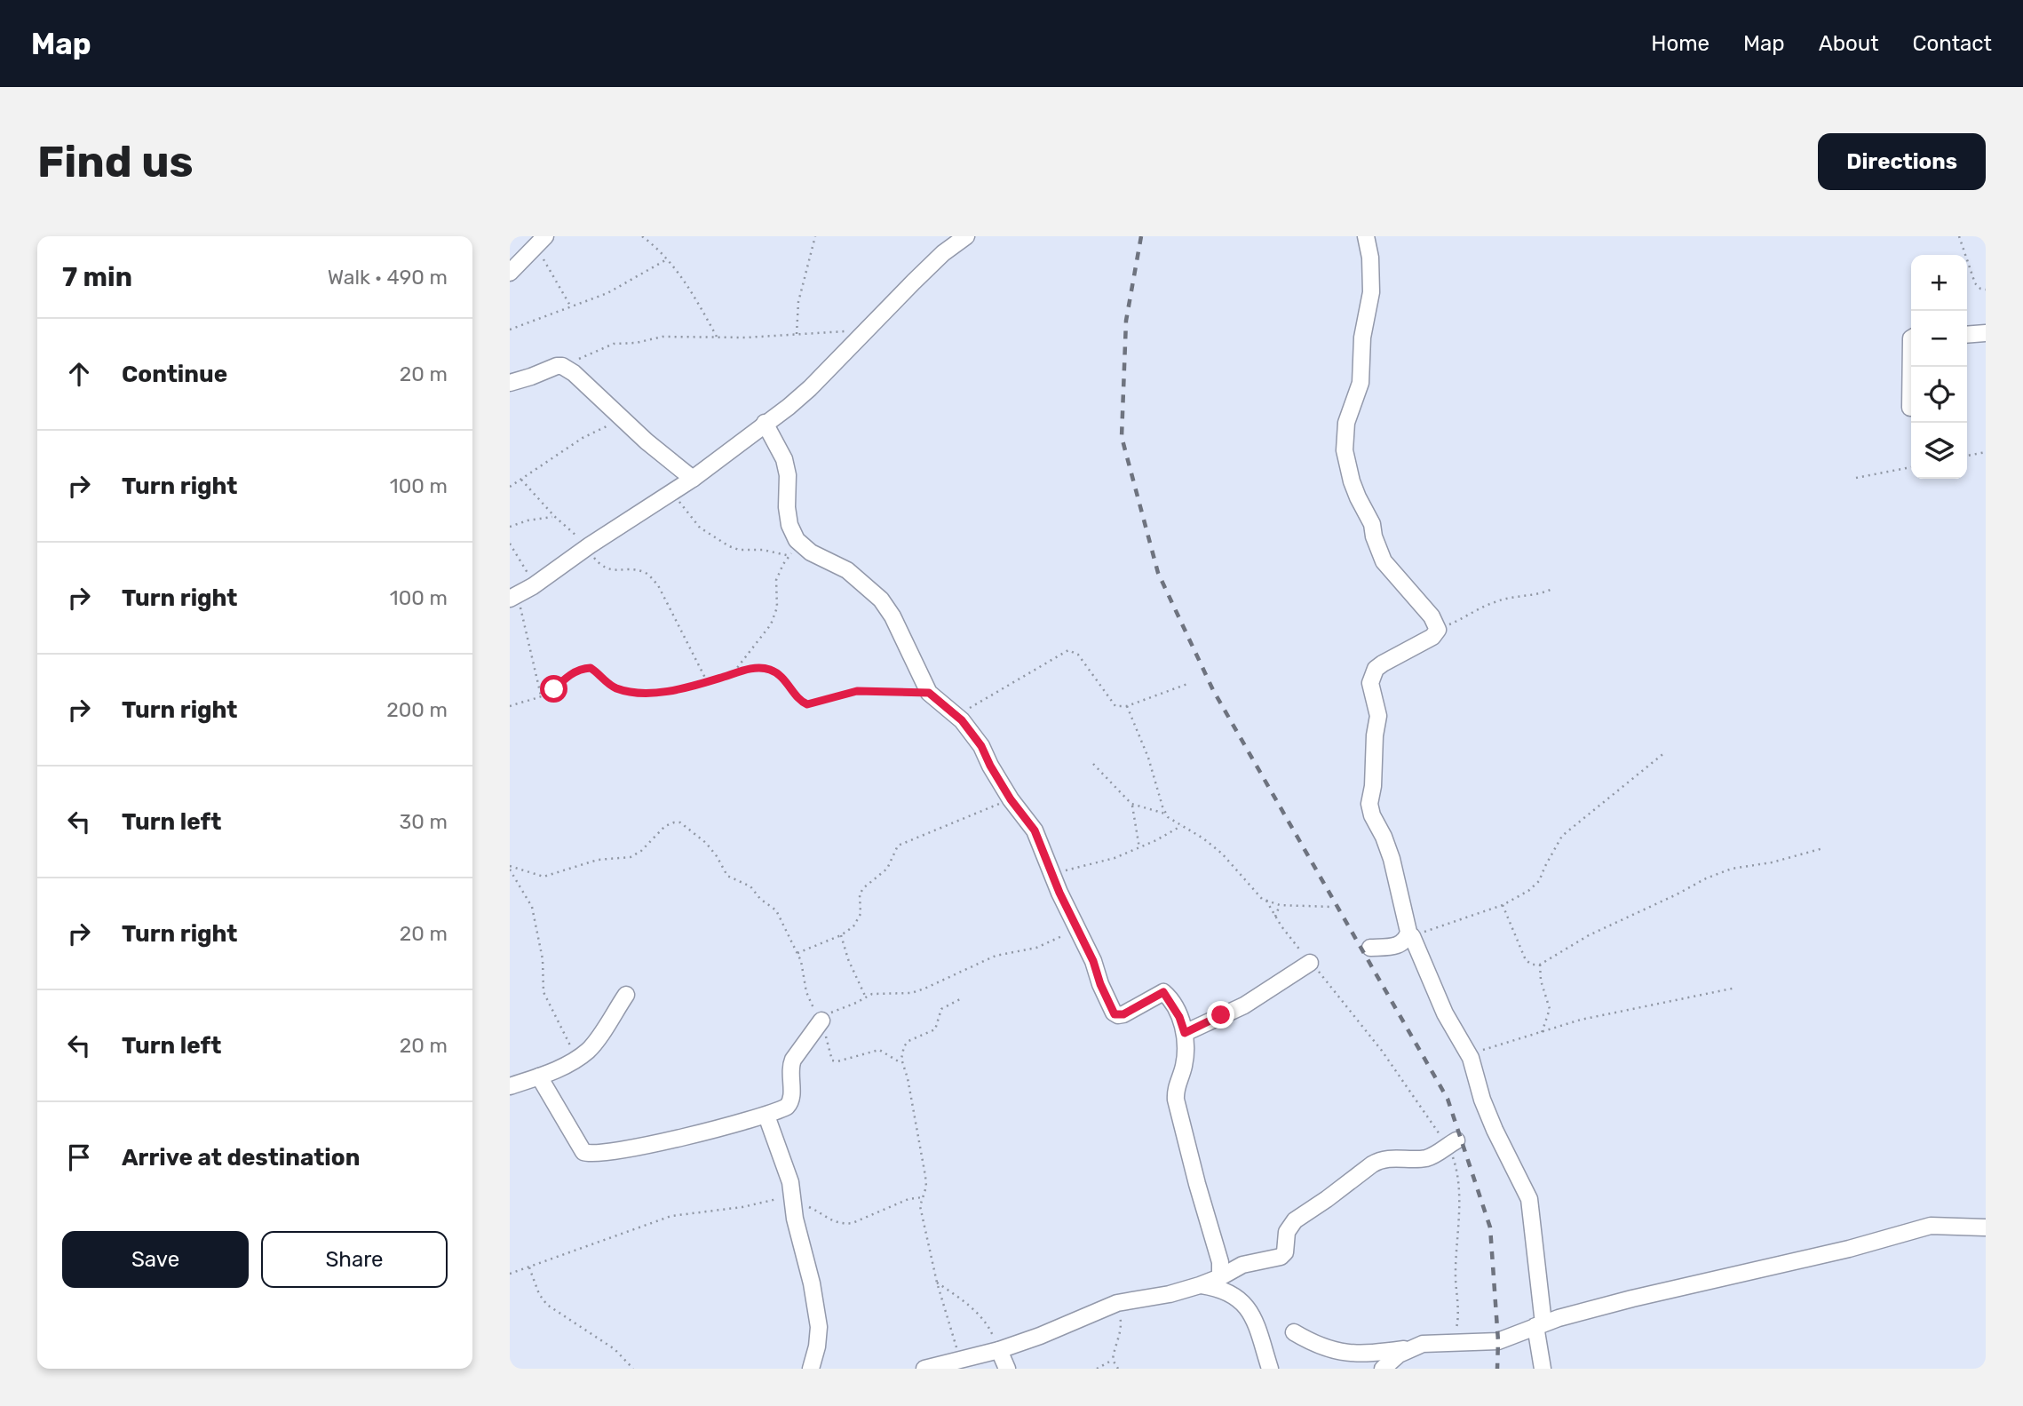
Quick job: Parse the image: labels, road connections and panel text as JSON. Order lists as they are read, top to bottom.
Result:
{
  "page": {
    "header": "Map",
    "nav": [
      "Home",
      "Map",
      "About",
      "Contact"
    ],
    "buttons": [
      "Directions",
      ["Save", "Share"]
    ],
    "title": "Find us",
    "heading": ["7 min", "Walk · 490 m"],
    "map_buttons": ["+", "−"],
    "list": [
      ["Continue", "20 m"],
      ["Turn right", "100 m"],
      ["Turn right", "100 m"],
      ["Turn right", "200 m"],
      ["Turn left", "30 m"],
      ["Turn right", "20 m"],
      ["Turn left", "20 m"],
      "Arrive at destination"
    ]
  }
}
